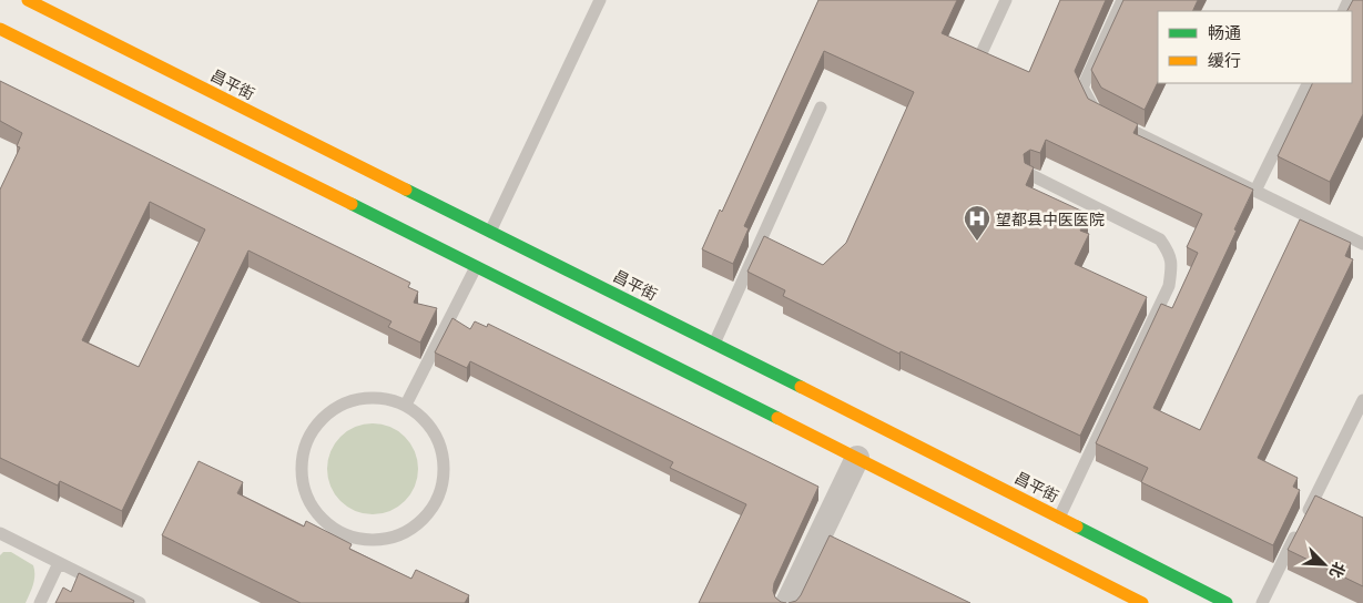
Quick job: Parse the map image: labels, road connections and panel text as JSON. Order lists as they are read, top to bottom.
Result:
{
  "streets": {
    "street": ["昌平街"]
  },
  "places": {
    "hospital": ["望都县中医医院"]
  },
  "legend": ["畅通", "缓行"],
  "north": "bottom right"
}
